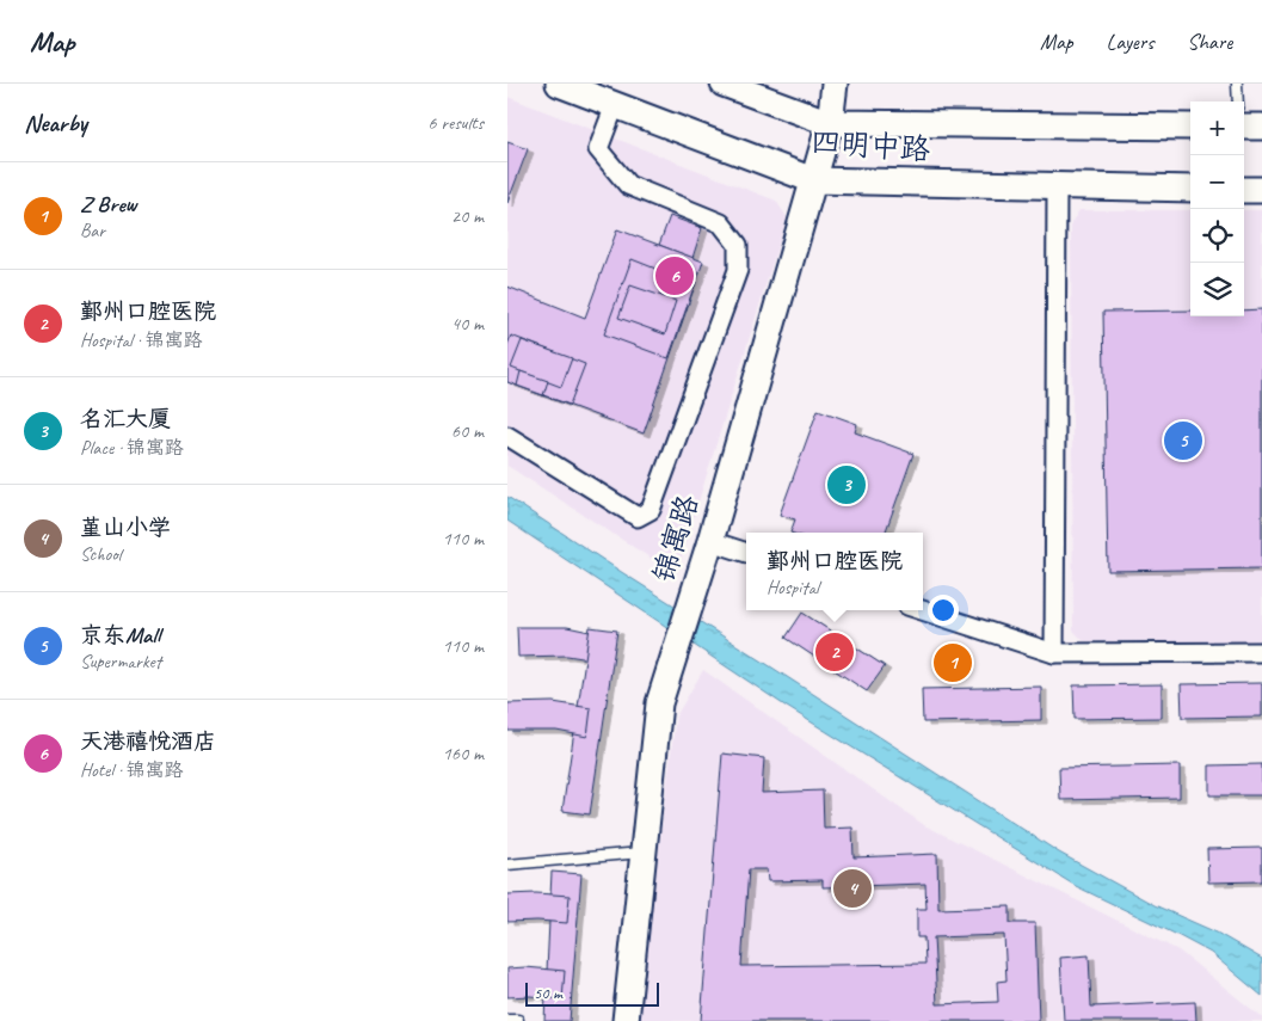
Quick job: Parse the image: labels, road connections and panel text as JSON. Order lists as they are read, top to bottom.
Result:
{
  "streets": {
    "main road": ["四明中路", "锦寓路"]
  },
  "crossings": [
    ["四明中路", "锦寓路"]
  ],
  "scale_bar": "50 m",
  "page": {
    "header": "Map",
    "nav": ["Map", "Layers", "Share"],
    "heading": ["Nearby", "6 results"],
    "map_buttons": ["+", "−"],
    "list": [
      {
        "mark": "1",
        "name": "Z Brew",
        "note": "Bar",
        "value": "20 m"
      },
      {
        "mark": "2",
        "name": "鄞州口腔医院",
        "note": "Hospital · 锦寓路",
        "value": "40 m"
      },
      {
        "mark": "3",
        "name": "名汇大厦",
        "note": "Place · 锦寓路",
        "value": "60 m"
      },
      {
        "mark": "4",
        "name": "堇山小学",
        "note": "School",
        "value": "110 m"
      },
      {
        "mark": "5",
        "name": "京东Mall",
        "note": "Supermarket",
        "value": "110 m"
      },
      {
        "mark": "6",
        "name": "天港禧悦酒店",
        "note": "Hotel · 锦寓路",
        "value": "160 m"
      }
    ],
    "pins": [
      "6",
      "5",
      "3",
      "2",
      "1",
      "4"
    ],
    "popup": ["鄞州口腔医院", "Hospital"],
    "scale": "50 m"
  }
}
